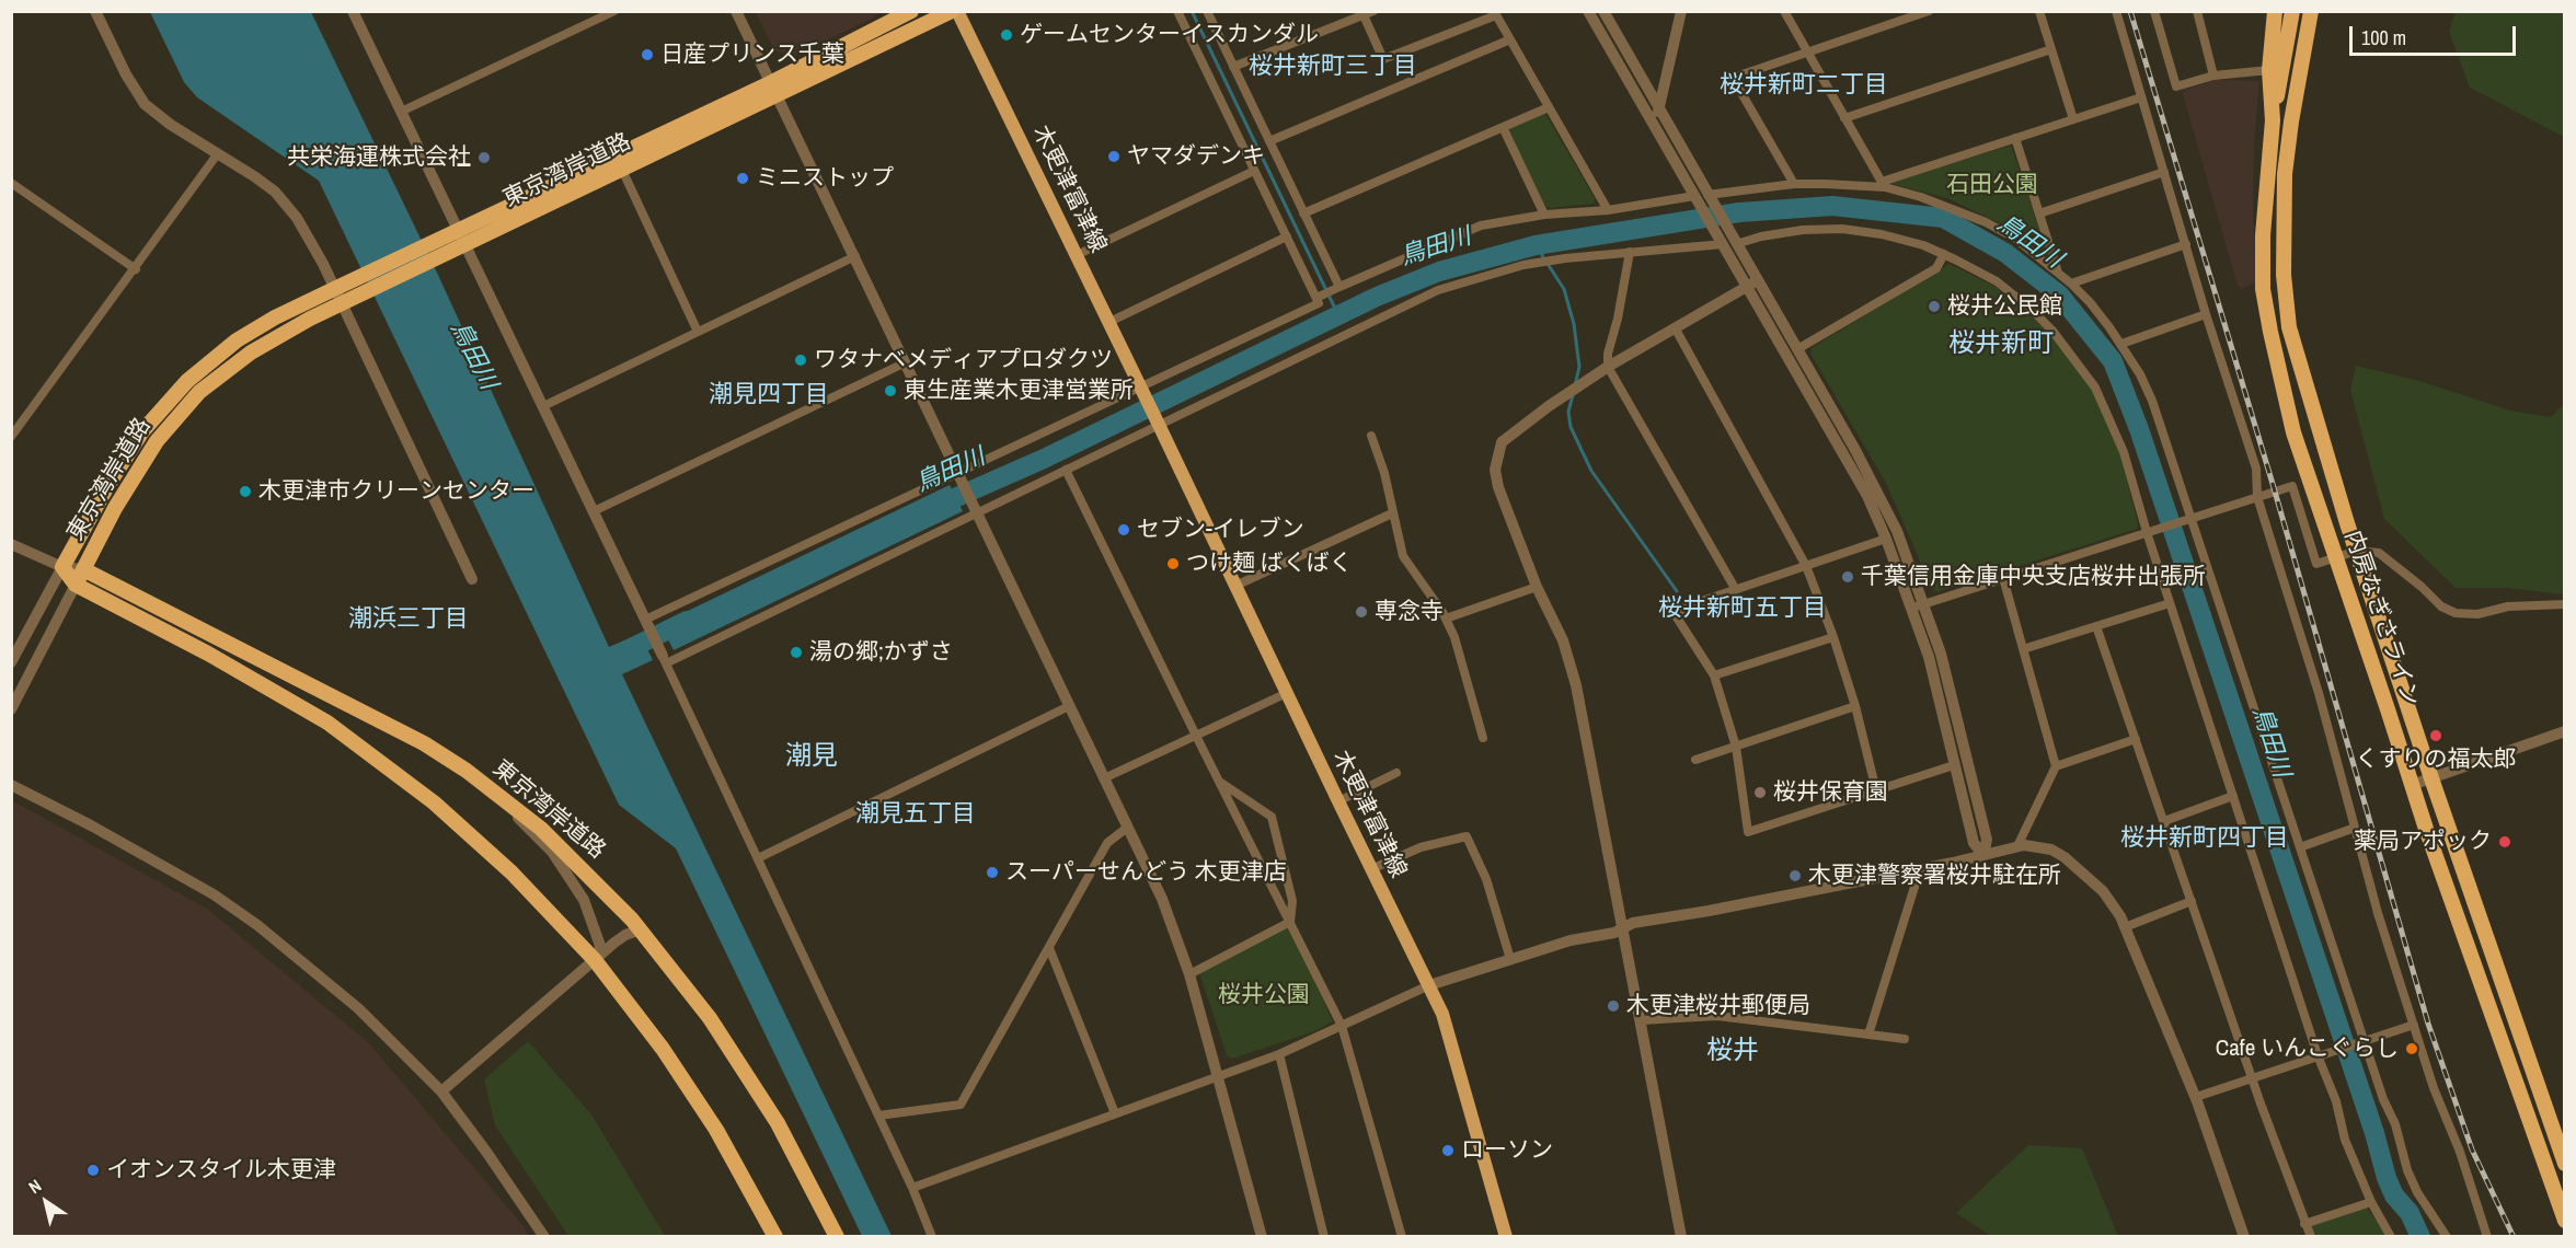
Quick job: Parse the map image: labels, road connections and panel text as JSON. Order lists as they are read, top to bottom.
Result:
{
  "streets": {
    "highway": ["東京湾岸道路", "内房なぎさライン"],
    "main road": ["木更津富津線"]
  },
  "districts": [
    "桜井新町三丁目",
    "桜井新町二丁目",
    "桜井新町",
    "潮見四丁目",
    "桜井新町五丁目",
    "潮浜三丁目",
    "潮見",
    "潮見五丁目",
    "桜井新町四丁目",
    "桜井"
  ],
  "water": ["鳥田川"],
  "parks": ["石田公園", "桜井公園"],
  "places": [
    "ゲームセンターイスカンダル",
    "日産プリンス千葉",
    "ヤマダデンキ",
    "共栄海運株式会社",
    "ミニストップ",
    "桜井公民館",
    "ワタナベメディアプロダクツ",
    "東生産業木更津営業所",
    "木更津市クリーンセンター",
    "セブン-イレブン",
    "つけ麺 ばくばく",
    "千葉信用金庫中央支店桜井出張所",
    "専念寺",
    "湯の郷;かずさ",
    "くすりの福太郎",
    "桜井保育園",
    "薬局アポック",
    "スーパーせんどう 木更津店",
    "木更津警察署桜井駐在所",
    "木更津桜井郵便局",
    "Cafe いんこぐらし",
    "ローソン",
    "イオンスタイル木更津"
  ],
  "scale_bar": "100 m",
  "north": "top left"
}
